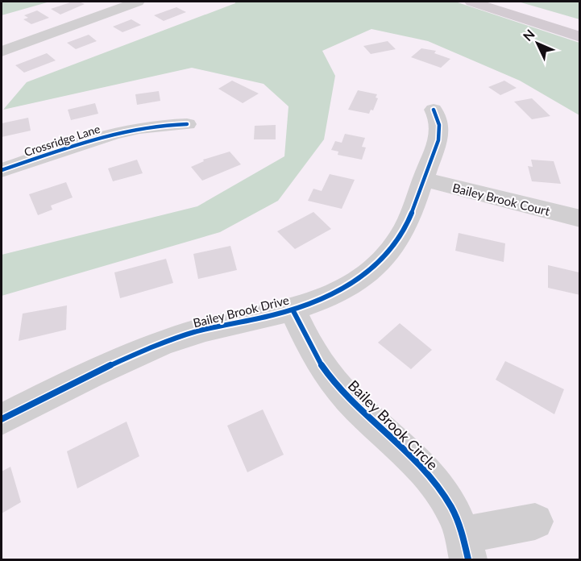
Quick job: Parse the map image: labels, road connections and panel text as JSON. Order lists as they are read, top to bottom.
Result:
{
  "streets": {
    "street": [
      "Crossridge Lane",
      "Bailey Brook Court",
      "Bailey Brook Drive",
      "Bailey Brook Circle"
    ]
  },
  "crossings": [
    ["Bailey Brook Court", "Bailey Brook Drive"],
    ["Bailey Brook Drive", "Bailey Brook Circle"]
  ],
  "north": "top left"
}
